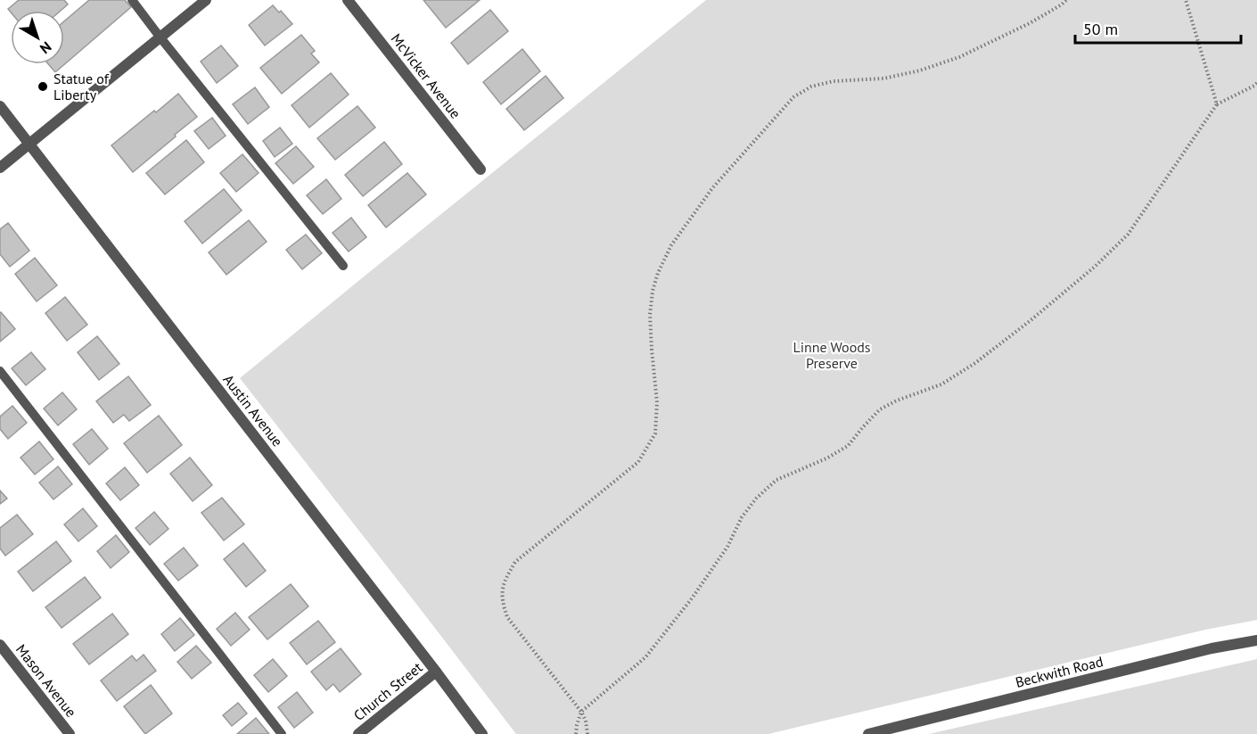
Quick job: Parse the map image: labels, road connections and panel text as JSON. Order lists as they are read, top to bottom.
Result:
{
  "streets": {
    "street": [
      "McVicker Avenue",
      "Austin Avenue",
      "Beckwith Road",
      "Mason Avenue",
      "Church Street"
    ]
  },
  "crossings": [
    ["Austin Avenue", "Church Street"]
  ],
  "parks": ["Linne Woods Preserve"],
  "places": ["Statue of Liberty"],
  "scale_bar": "50 m",
  "north": "bottom right"
}
